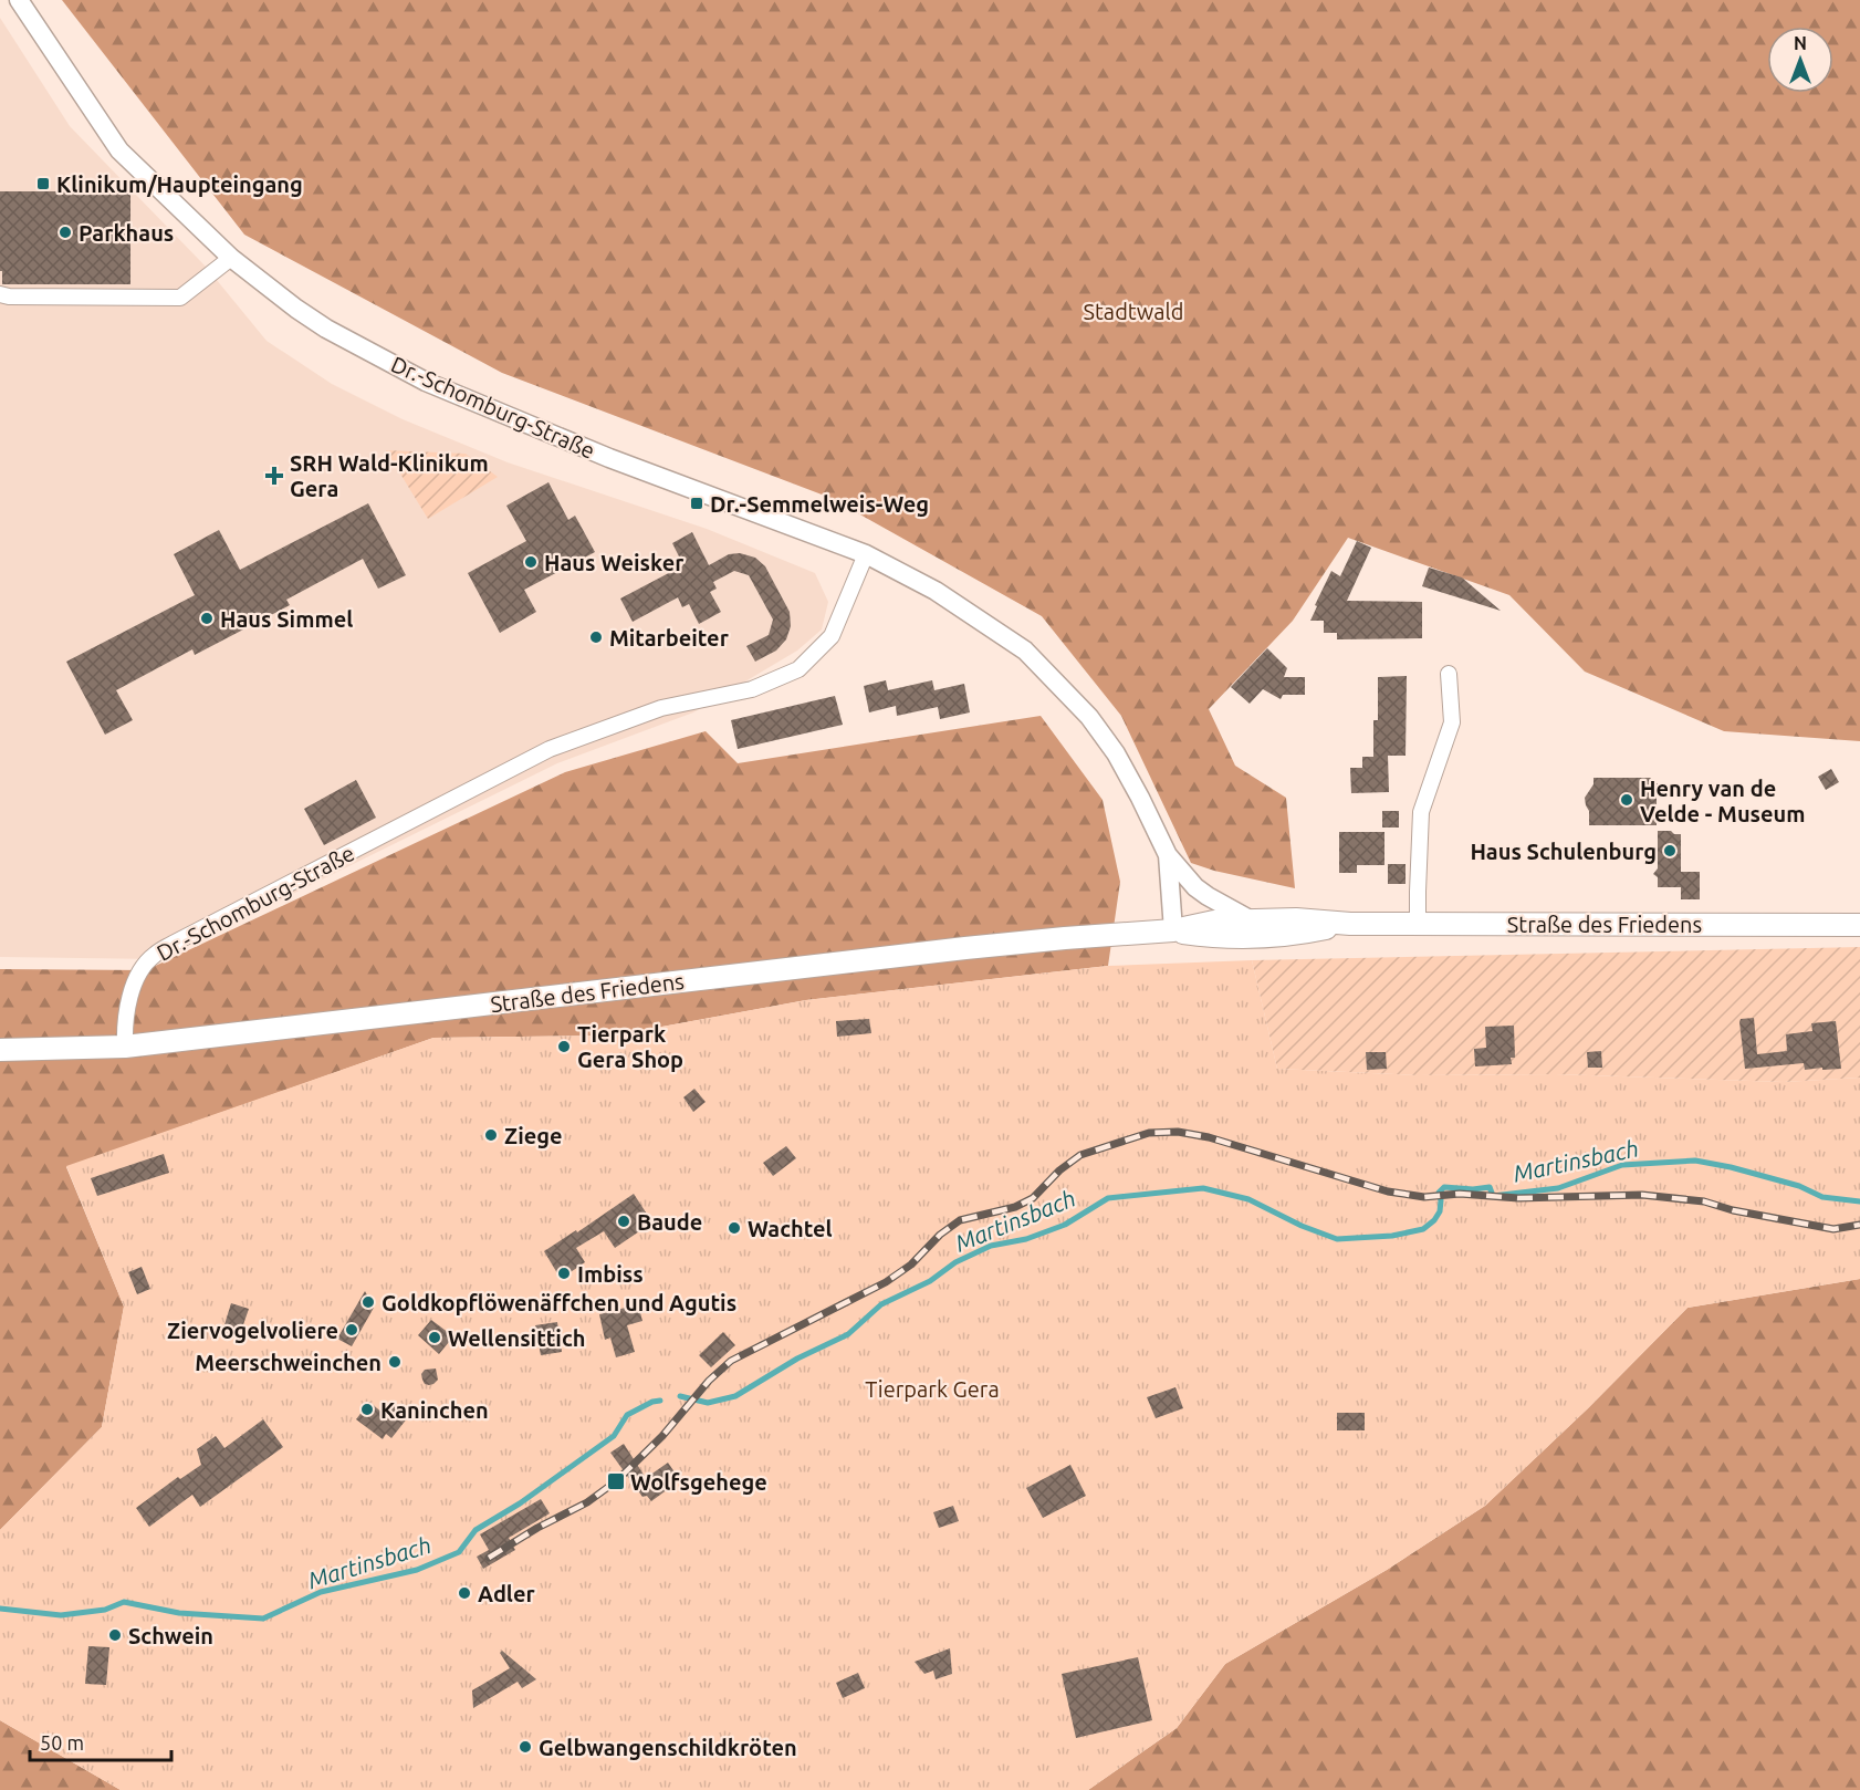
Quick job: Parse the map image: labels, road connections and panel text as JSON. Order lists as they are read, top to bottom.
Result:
{
  "streets": {
    "main road": ["Straße des Friedens"],
    "street": ["Dr.-Schomburg-Straße"]
  },
  "crossings": [
    ["Dr.-Schomburg-Straße", "Straße des Friedens"]
  ],
  "water": ["Martinsbach"],
  "parks": ["Stadtwald", "Tierpark Gera"],
  "places": {
    "transit": ["Klinikum/Haupteingang", "Dr.-Semmelweis-Weg", "Wolfsgehege"],
    "other": [
      "Parkhaus",
      "Haus Weisker",
      "Haus Simmel",
      "Mitarbeiter",
      "Henry van de Velde - Museum",
      "Haus Schulenburg",
      "Tierpark Gera Shop",
      "Ziege",
      "Baude",
      "Wachtel",
      "Imbiss",
      "Goldkopflöwenäffchen und Agutis",
      "Ziervogelvoliere",
      "Wellensittich",
      "Meerschweinchen",
      "Kaninchen",
      "Adler",
      "Schwein",
      "Gelbwangenschildkröten"
    ],
    "health": ["SRH Wald-Klinikum Gera"]
  },
  "scale_bar": "50 m",
  "north": "top"
}
